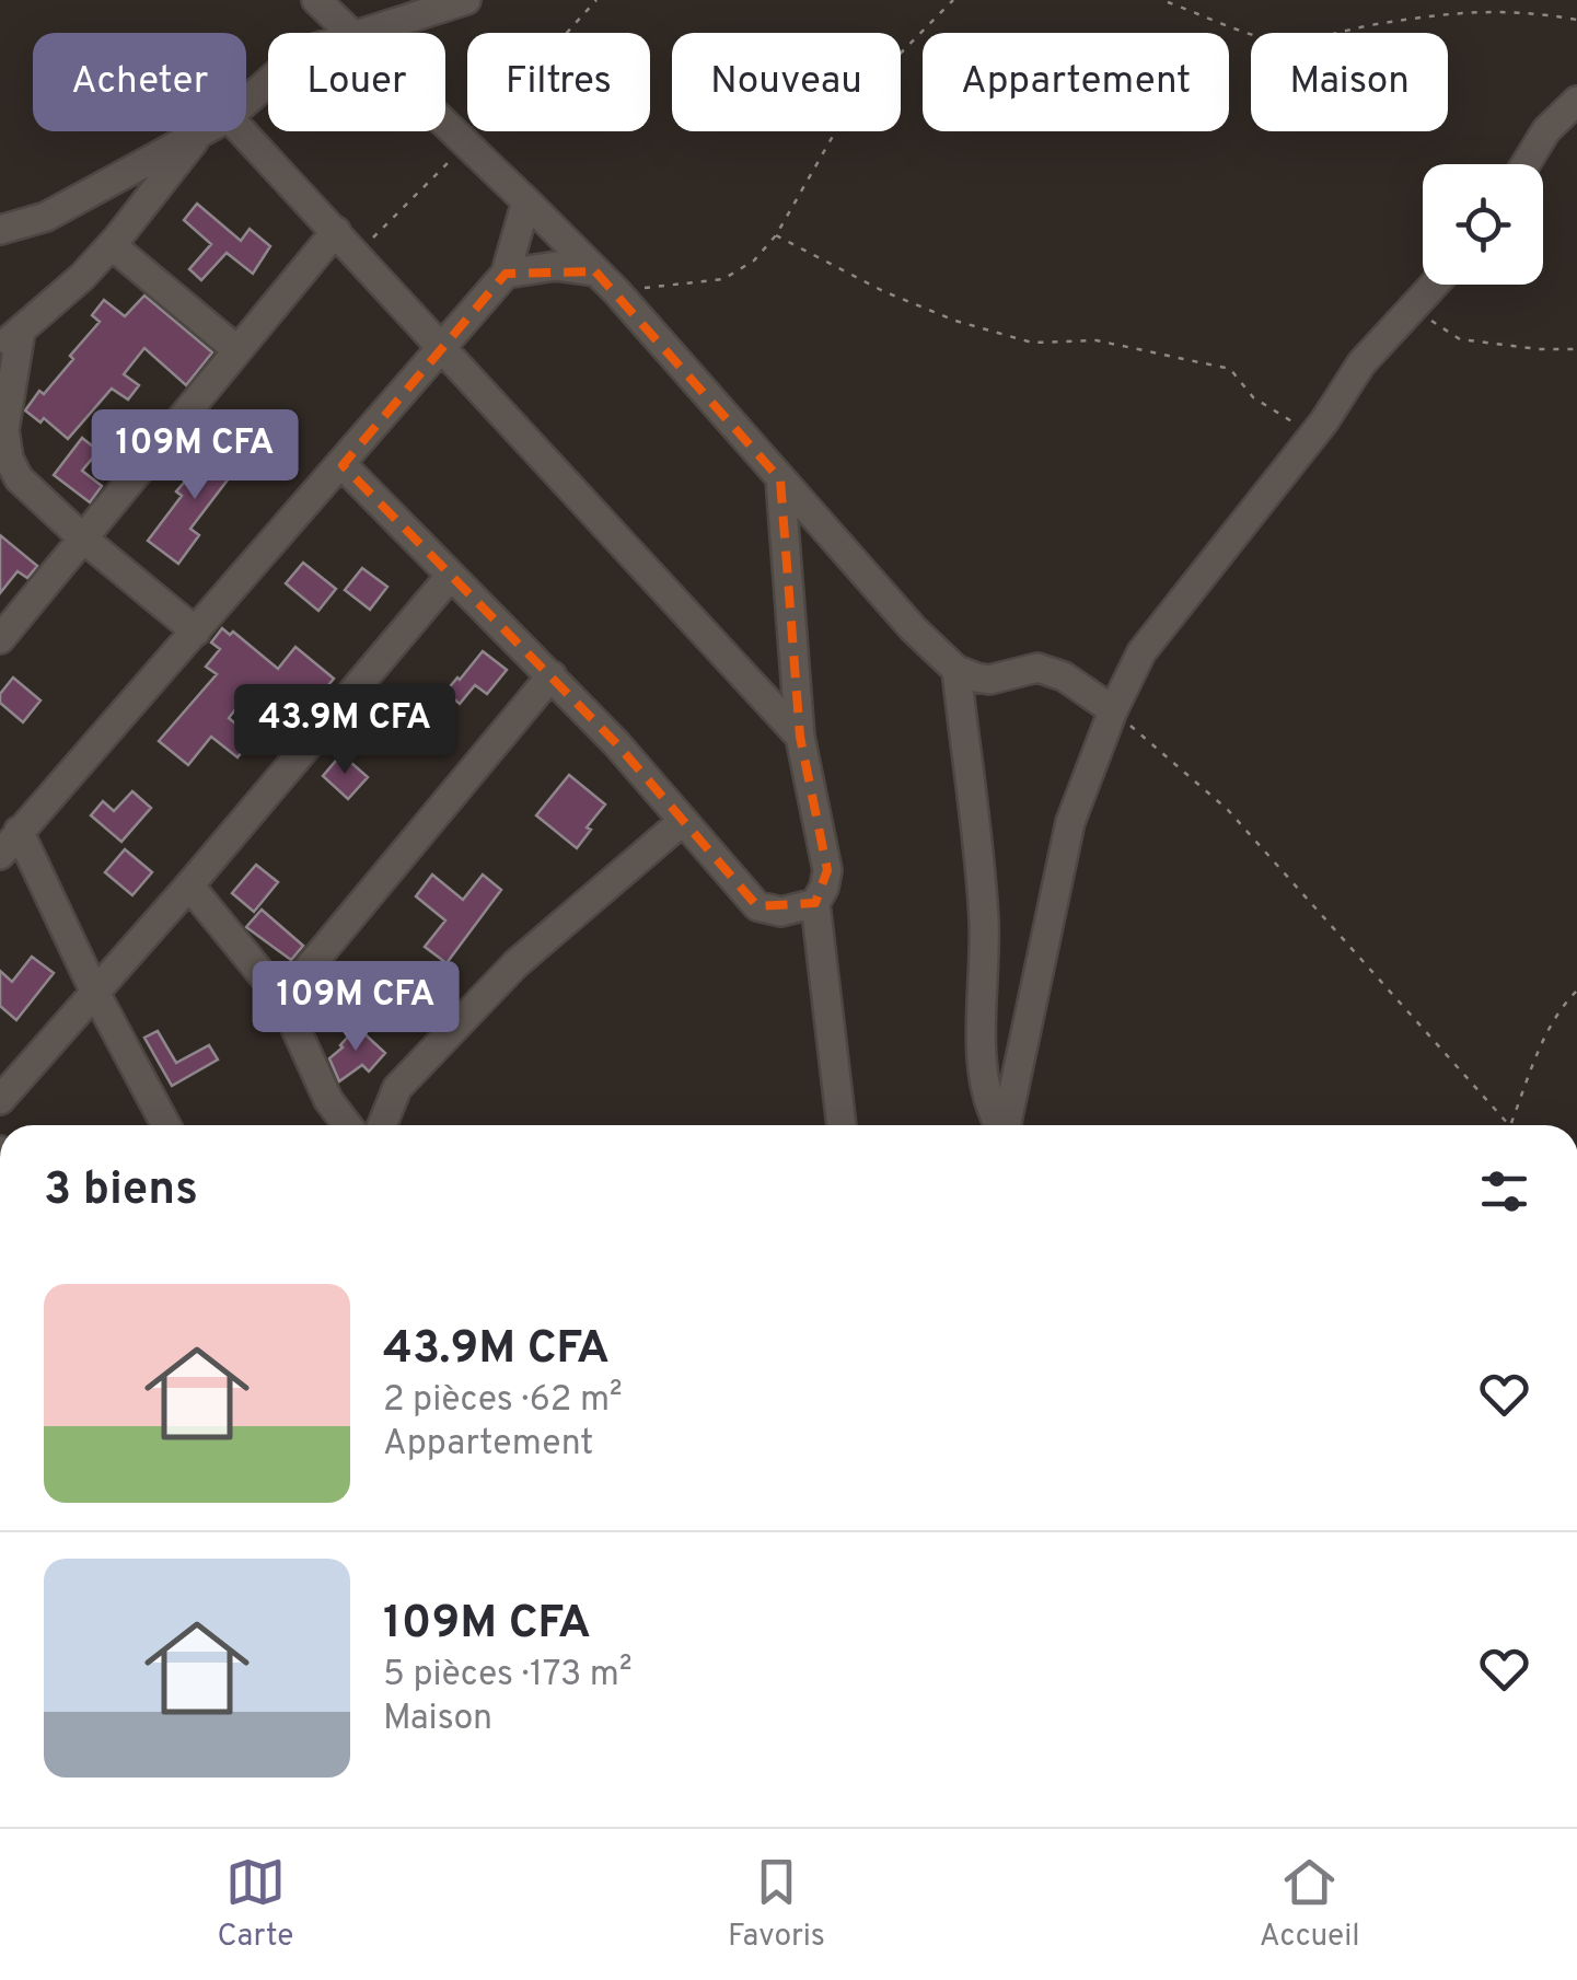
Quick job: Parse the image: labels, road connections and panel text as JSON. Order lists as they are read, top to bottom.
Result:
{
  "page": {
    "chip": [
      "Acheter",
      "Louer",
      "Filtres",
      "Nouveau",
      "Appartement",
      "Maison"
    ],
    "price": ["109M CFA", "43.9M CFA", "109M CFA"],
    "heading": "3 biens",
    "list": [
      {
        "name": "43.9M CFA",
        "note": "2 pièces · 62 m² · Appartement"
      },
      {
        "name": "109M CFA",
        "note": "5 pièces · 173 m² · Maison"
      }
    ],
    "tabs": ["Carte", "Favoris", "Accueil"]
  }
}
